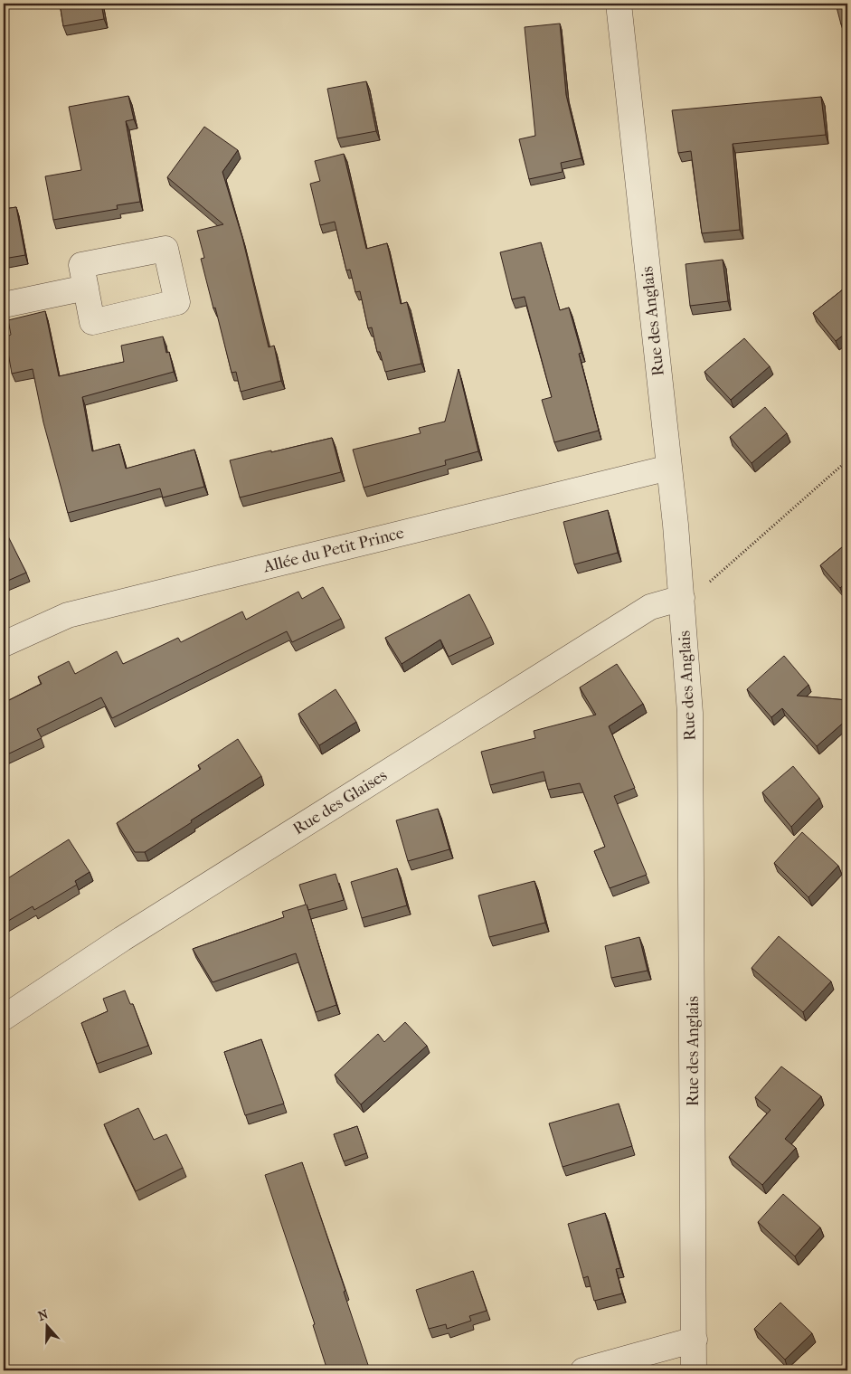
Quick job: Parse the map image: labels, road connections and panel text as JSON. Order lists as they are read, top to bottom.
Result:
{
  "streets": {
    "street": ["Rue des Anglais", "Allée du Petit Prince", "Rue des Glaises"]
  },
  "crossings": [
    ["Rue des Anglais", "Allée du Petit Prince"],
    ["Rue des Anglais", "Rue des Glaises"]
  ],
  "north": "top"
}
